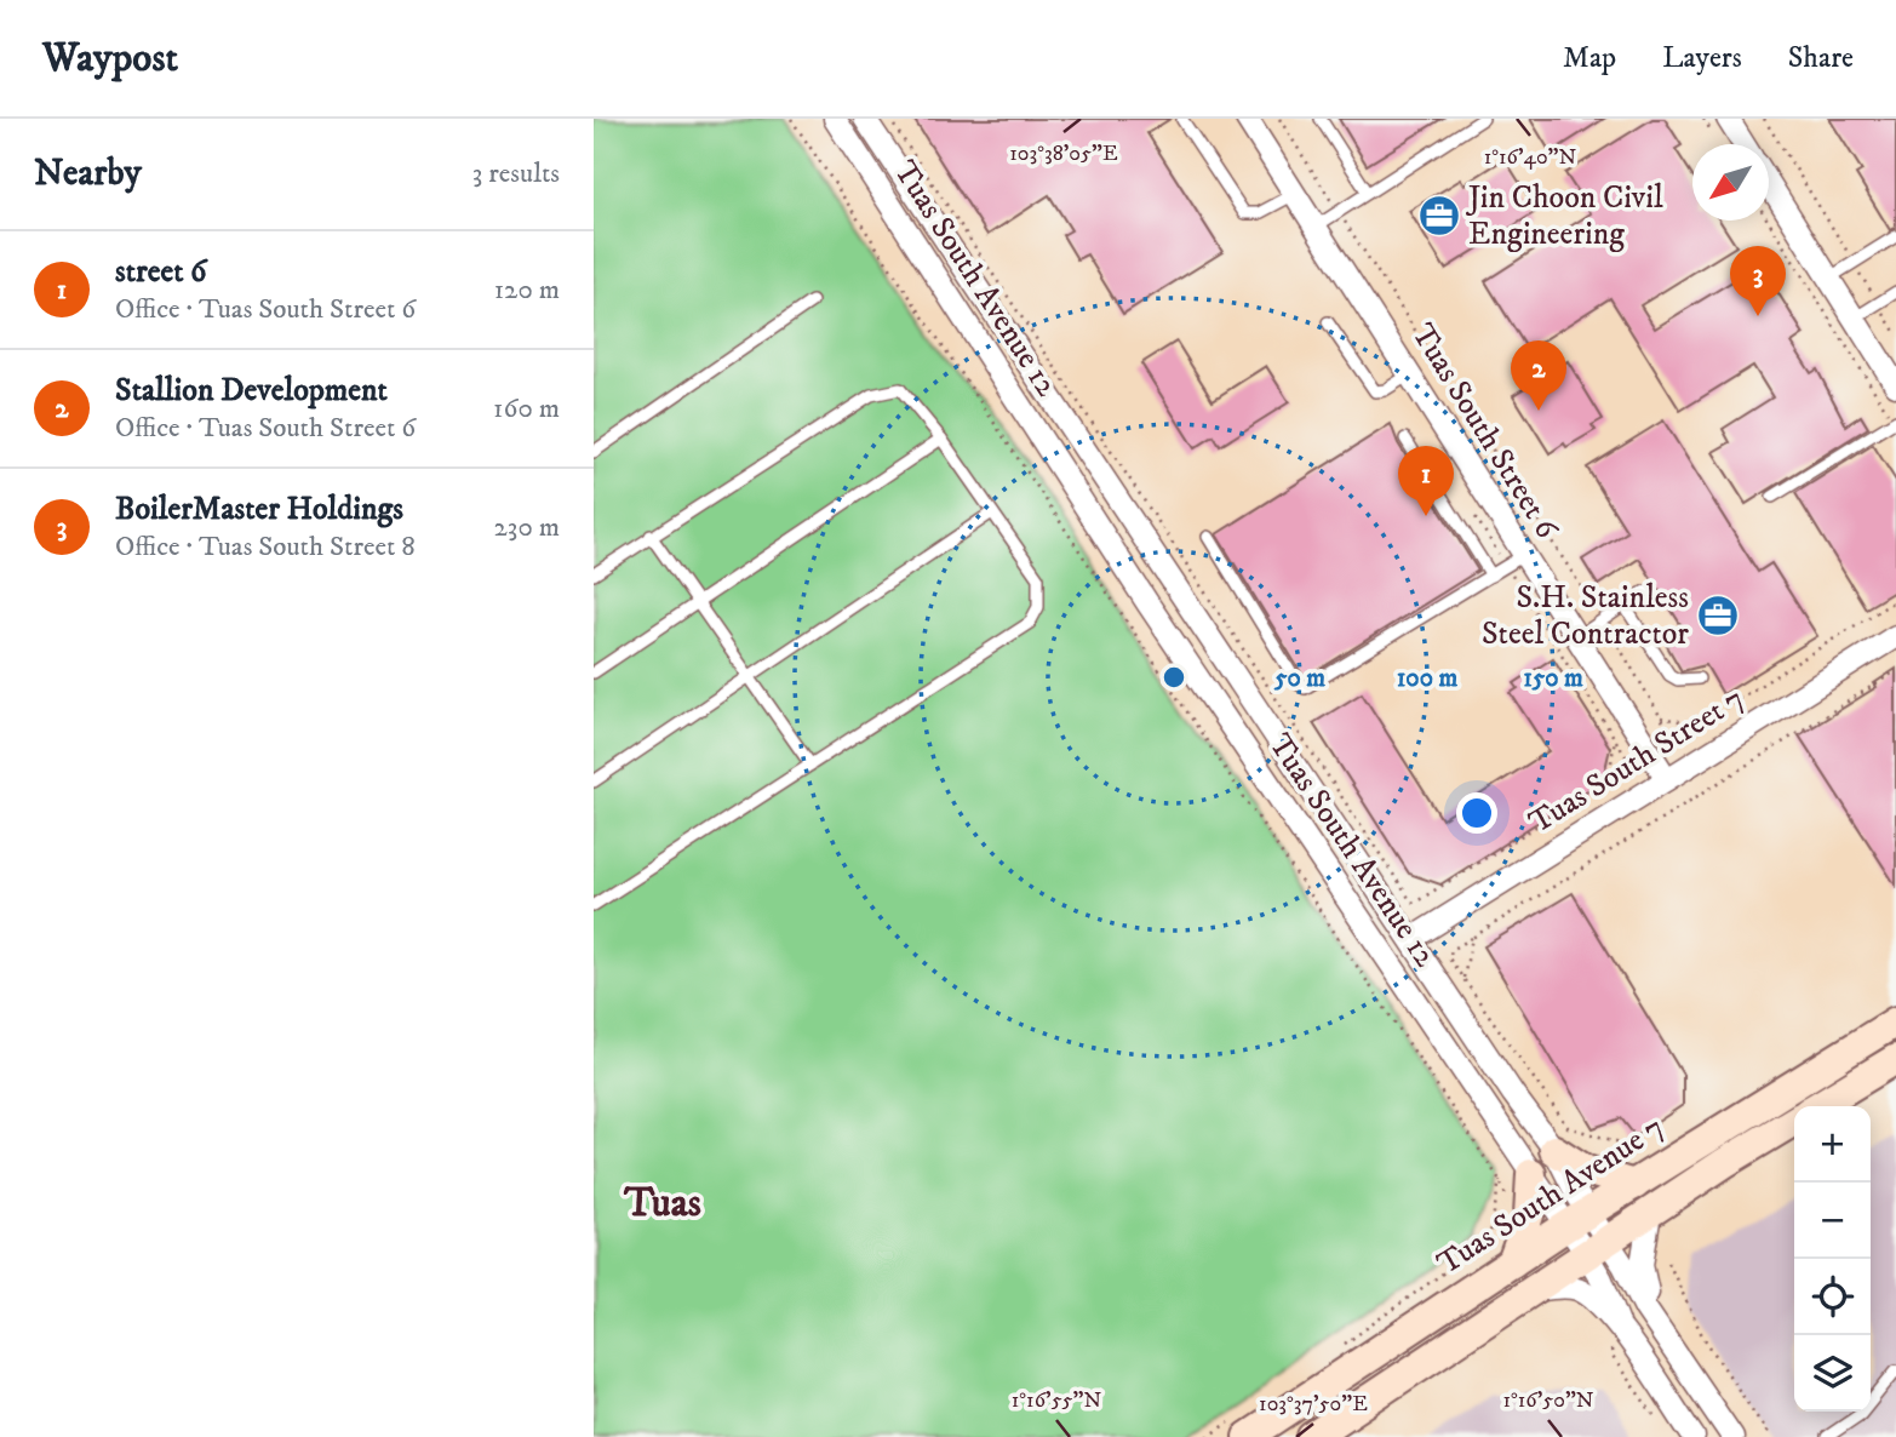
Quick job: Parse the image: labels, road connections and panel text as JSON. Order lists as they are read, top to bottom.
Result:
{
  "streets": {
    "street": [
      "Tuas South Avenue 12",
      "Tuas South Street 6",
      "Tuas South Street 7",
      "Tuas South Avenue 7"
    ]
  },
  "crossings": [
    ["Tuas South Avenue 12", "Tuas South Street 7"],
    ["Tuas South Avenue 12", "Tuas South Avenue 7"],
    ["Tuas South Street 6", "Tuas South Street 7"]
  ],
  "districts": ["Tuas"],
  "places": {
    "office": ["Jin Choon Civil Engineering", "S.H. Stainless Steel Contractor"]
  },
  "north": "bottom left",
  "page": {
    "header": "Waypost",
    "nav": ["Map", "Layers", "Share"],
    "heading": ["Nearby", "3 results"],
    "list": [
      {
        "mark": "1",
        "name": "street 6",
        "note": "Office · Tuas South Street 6",
        "value": "120 m"
      },
      {
        "mark": "2",
        "name": "Stallion Development",
        "note": "Office · Tuas South Street 6",
        "value": "160 m"
      },
      {
        "mark": "3",
        "name": "BoilerMaster Holdings",
        "note": "Office · Tuas South Street 8",
        "value": "230 m"
      }
    ],
    "pins": ["3", "2", "1"],
    "map_buttons": ["+", "−"]
  },
  "coordinates": [
    "103°38'05\"E",
    "1°16'40\"N",
    "1°16'55\"N",
    "1°16'50\"N",
    "103°37'50\"E"
  ],
  "rings": ["50 m", "100 m", "150 m"]
}
